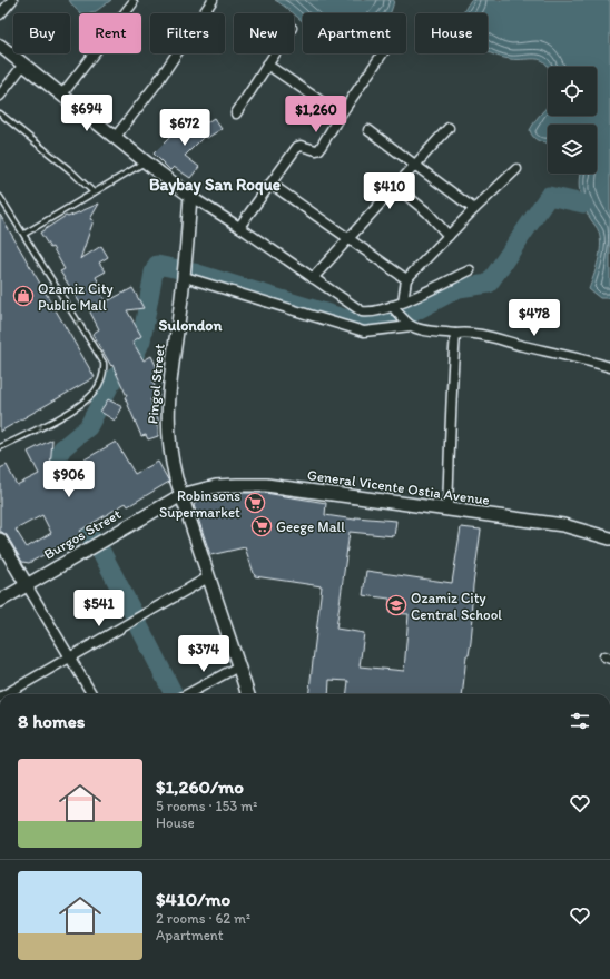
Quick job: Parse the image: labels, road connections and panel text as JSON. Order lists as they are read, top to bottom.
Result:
{
  "streets": {
    "street": ["Pingol Street", "General Vicente Ostia Avenue", "Burgos Street"]
  },
  "crossings": [
    ["Pingol Street", "General Vicente Ostia Avenue"],
    ["Pingol Street", "Burgos Street"],
    ["General Vicente Ostia Avenue", "Burgos Street"]
  ],
  "districts": ["Baybay San Roque", "Sulondon"],
  "places": {
    "shop": ["Ozamiz City Public Mall"],
    "supermarket": ["Robinsons Supermarket", "Geege Mall"],
    "school or university": ["Ozamiz City Central School"]
  },
  "page": {
    "chip": [
      "Buy",
      "Rent",
      "Filters",
      "New",
      "Apartment",
      "House"
    ],
    "price": [
      "$694",
      "$1,260",
      "$672",
      "$410",
      "$478",
      "$906",
      "$541",
      "$374"
    ],
    "heading": "8 homes",
    "list": [
      {
        "name": "$1,260/mo",
        "note": "5 rooms · 153 m² · House"
      },
      {
        "name": "$410/mo",
        "note": "2 rooms · 62 m² · Apartment"
      }
    ]
  }
}
